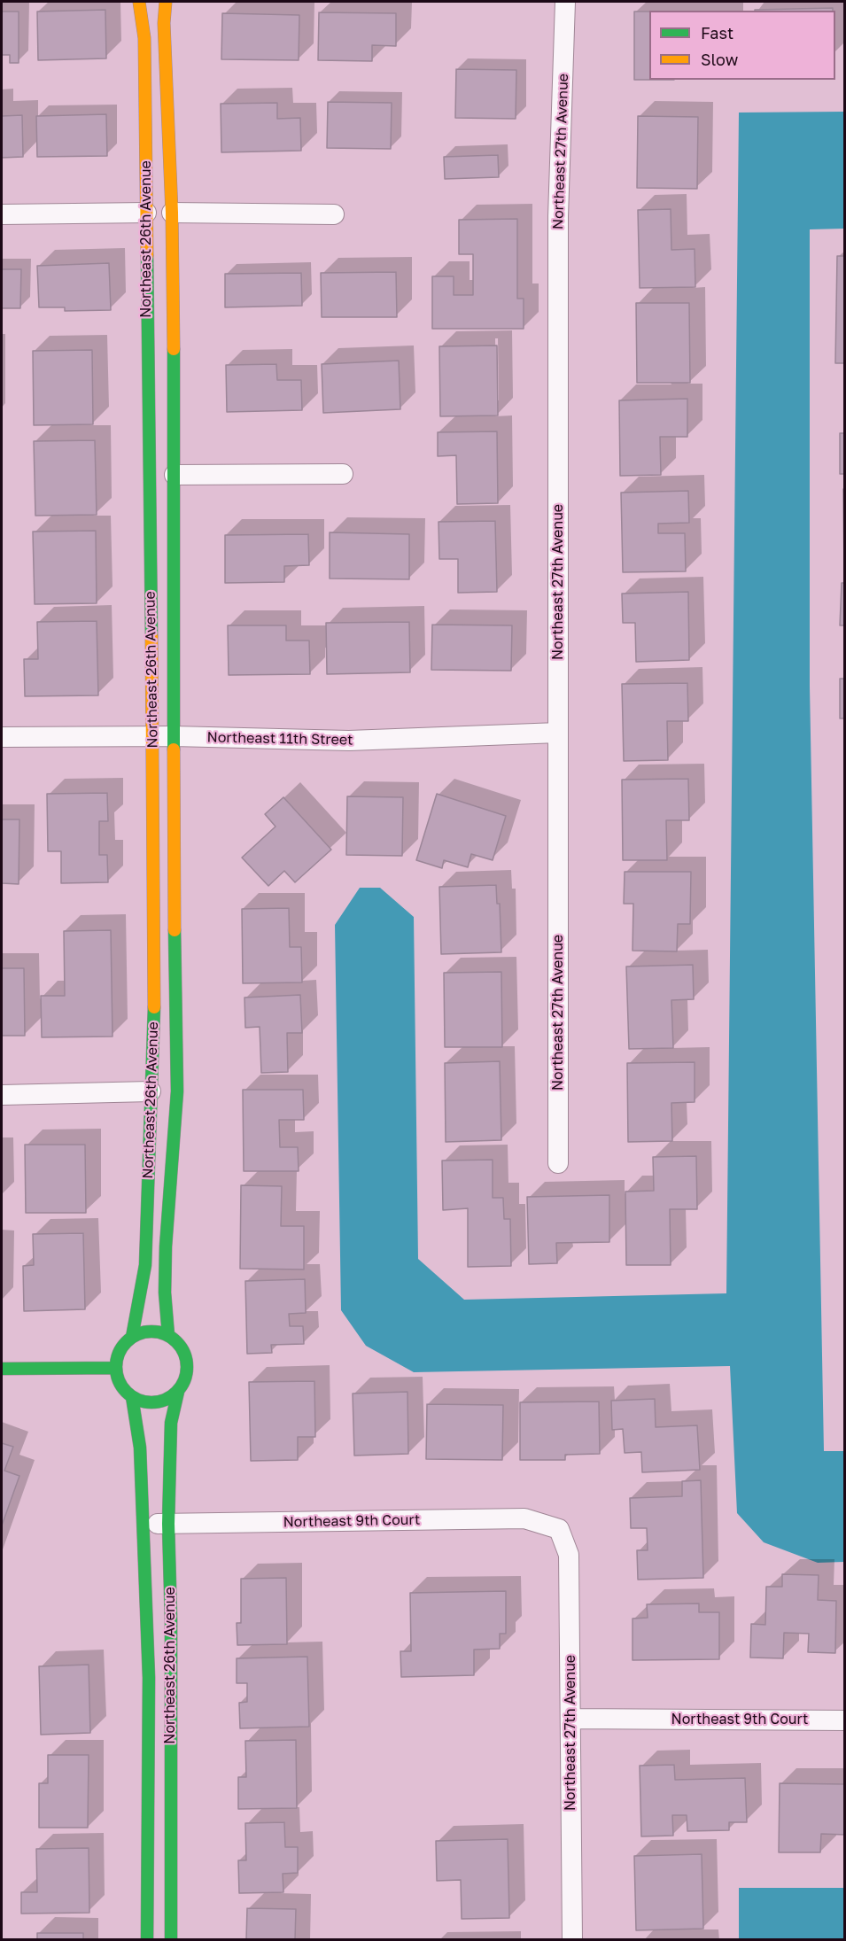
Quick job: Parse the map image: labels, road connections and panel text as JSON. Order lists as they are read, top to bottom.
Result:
{
  "streets": {
    "street": [
      "Northeast 27th Avenue",
      "Northeast 26th Avenue",
      "Northeast 11th Street",
      "Northeast 9th Court"
    ]
  },
  "crossings": [
    ["Northeast 27th Avenue", "Northeast 11th Street"],
    ["Northeast 27th Avenue", "Northeast 9th Court"],
    ["Northeast 26th Avenue", "Northeast 11th Street"],
    ["Northeast 26th Avenue", "Northeast 9th Court"]
  ],
  "legend": ["Fast", "Slow"]
}
